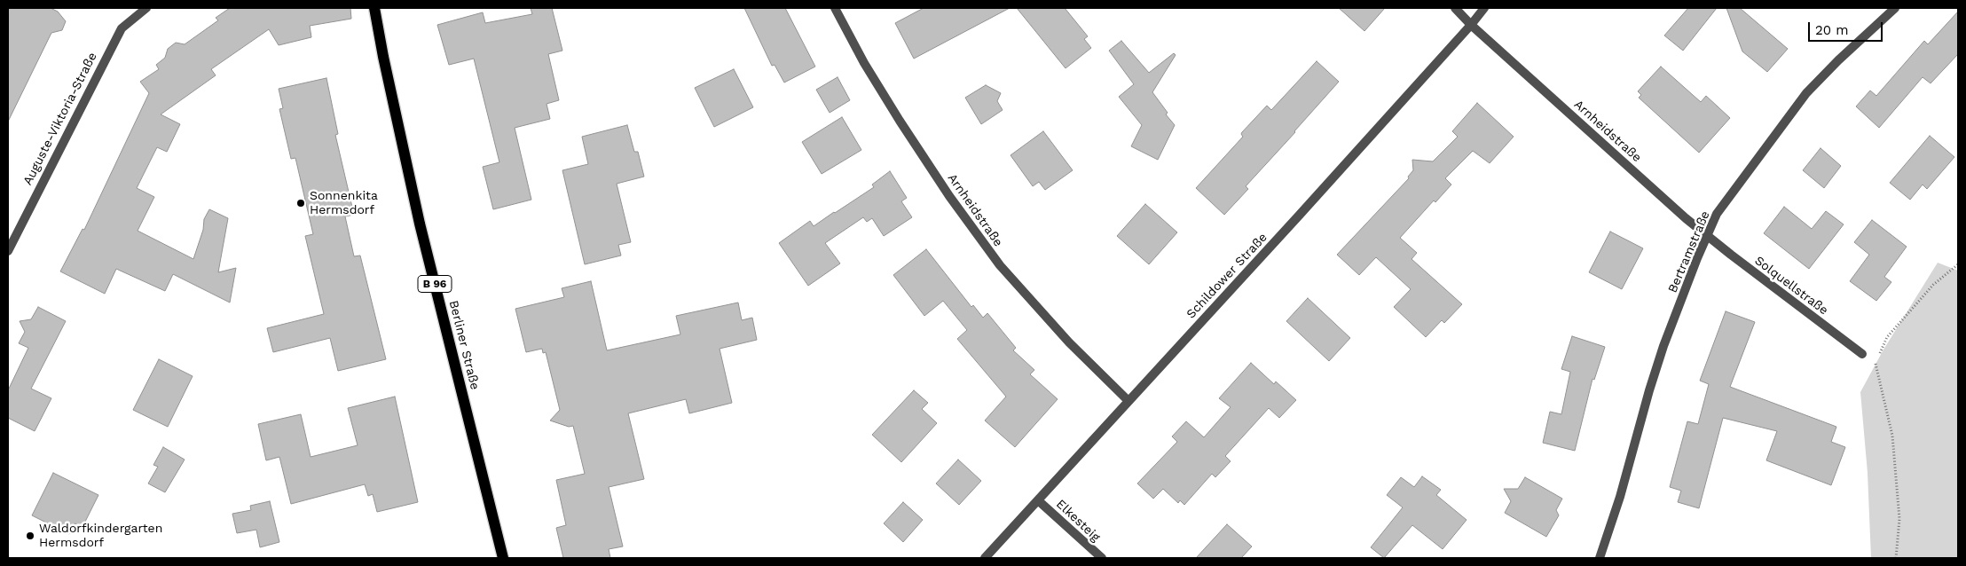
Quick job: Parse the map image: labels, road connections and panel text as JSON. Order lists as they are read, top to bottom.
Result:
{
  "streets": {
    "main road": ["B 96", "Berliner Straße"],
    "street": [
      "Auguste-Viktoria-Straße",
      "Arnheidstraße",
      "Bertramstraße",
      "Schildower Straße",
      "Solquellstraße",
      "Elkesteig"
    ]
  },
  "crossings": [
    ["Arnheidstraße", "Bertramstraße"],
    ["Arnheidstraße", "Schildower Straße"],
    ["Arnheidstraße", "Solquellstraße"],
    ["Bertramstraße", "Solquellstraße"],
    ["Schildower Straße", "Elkesteig"]
  ],
  "places": ["Sonnenkita Hermsdorf", "Waldorfkindergarten Hermsdorf"],
  "scale_bar": "20 m"
}
